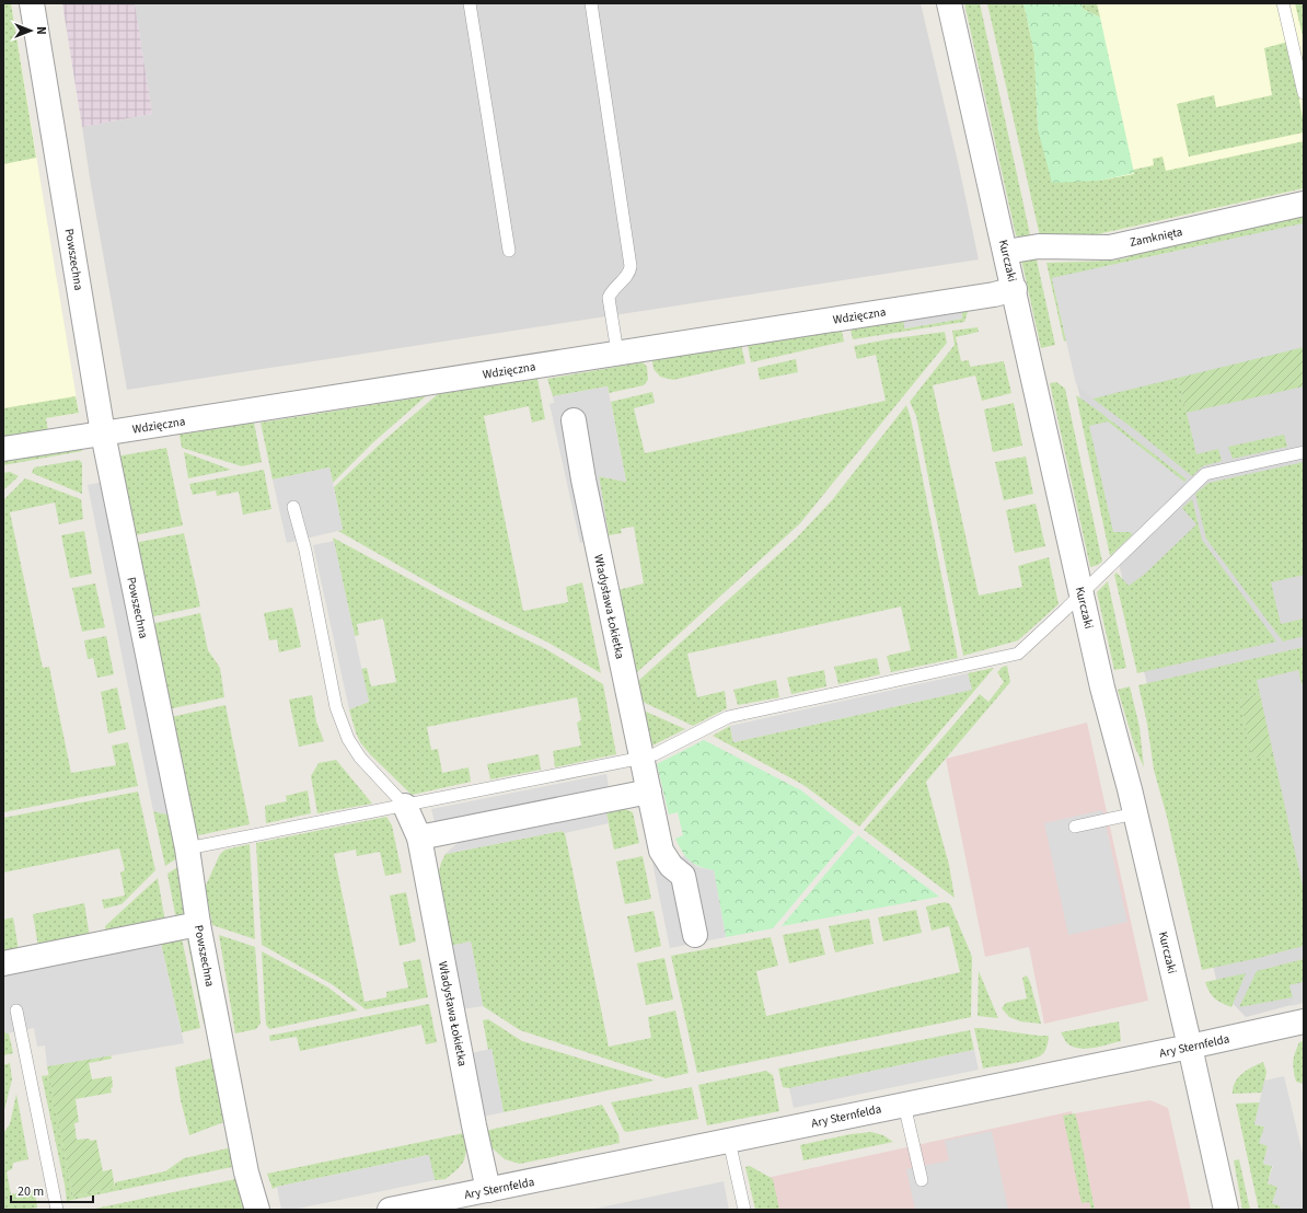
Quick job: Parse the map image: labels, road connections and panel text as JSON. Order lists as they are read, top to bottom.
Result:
{
  "streets": {
    "street": [
      "Zamknięta",
      "Powszechna",
      "Kurczaki",
      "Wdzięczna",
      "Władysława Łokietka",
      "Ary Sternfelda"
    ]
  },
  "crossings": [
    ["Zamknięta", "Kurczaki"],
    ["Powszechna", "Wdzięczna"],
    ["Kurczaki", "Wdzięczna"],
    ["Kurczaki", "Ary Sternfelda"],
    ["Władysława Łokietka", "Ary Sternfelda"]
  ],
  "scale_bar": "20 m",
  "north": "right"
}
